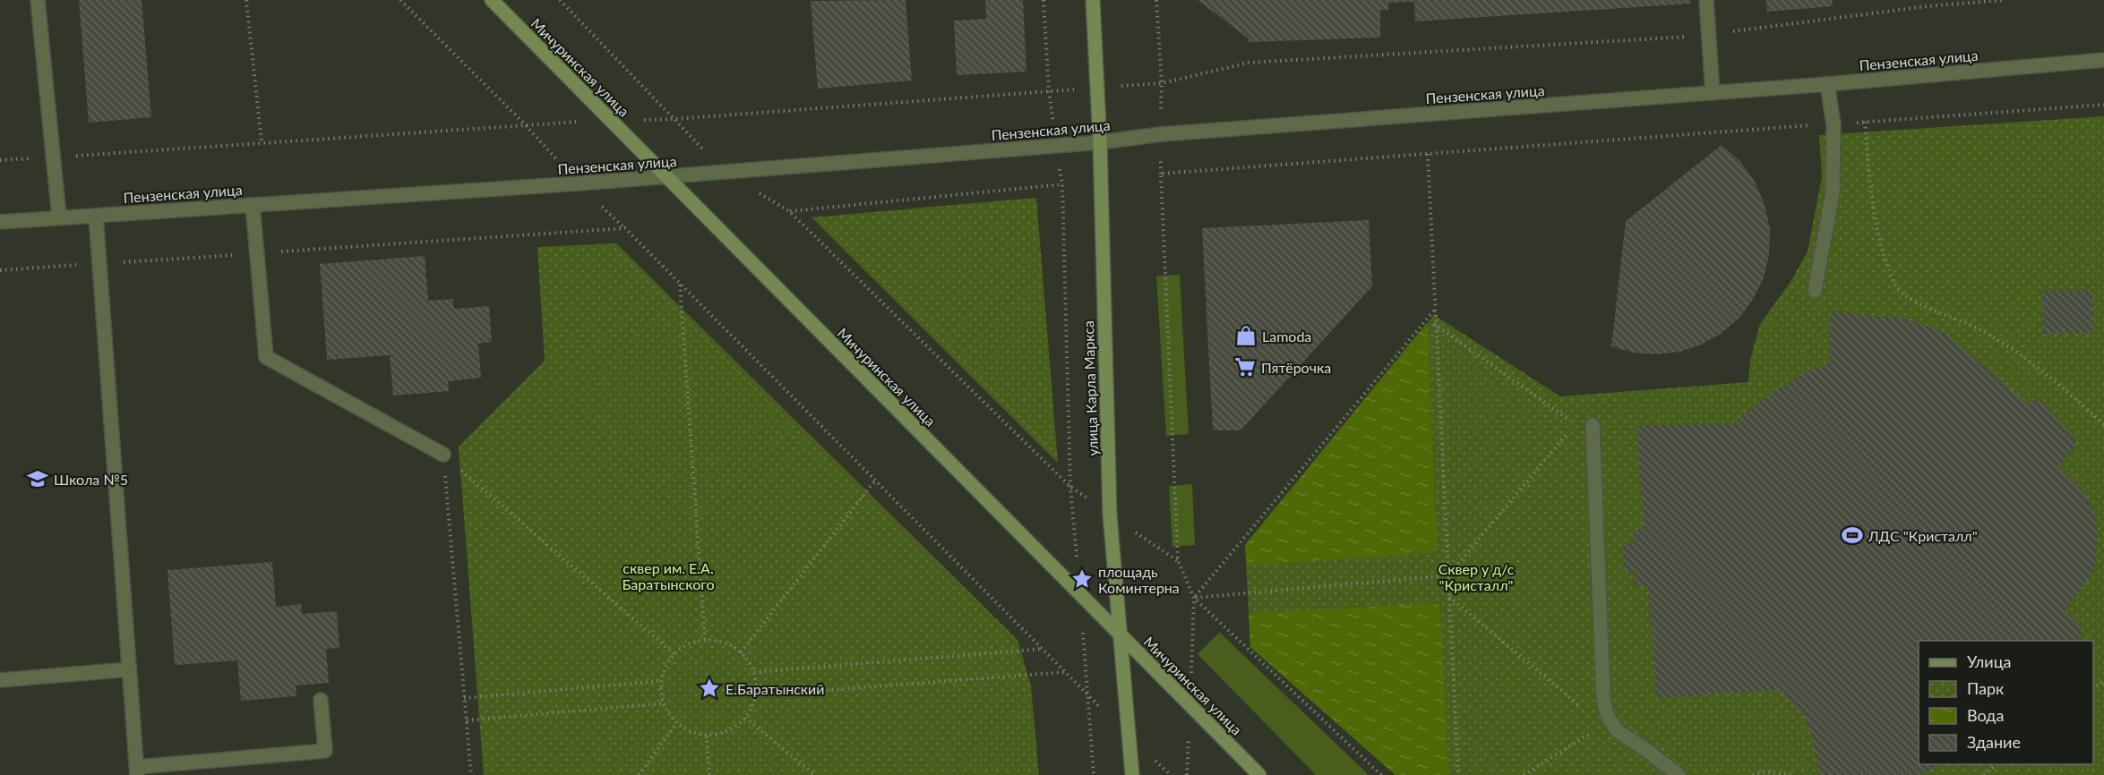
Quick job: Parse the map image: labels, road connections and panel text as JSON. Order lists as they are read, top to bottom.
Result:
{
  "streets": {
    "main road": ["Мичуринская улица", "улица Карла Маркса"],
    "street": ["Пензенская улица"]
  },
  "crossings": [
    ["Пензенская улица", "Мичуринская улица"],
    ["Пензенская улица", "улица Карла Маркса"],
    ["Мичуринская улица", "улица Карла Маркса"]
  ],
  "parks": ["сквер им. Е.А. Баратынского", "Сквер у д/с \"Кристалл\""],
  "places": {
    "shop": ["Lamoda"],
    "supermarket": ["Пятёрочка"],
    "school or university": ["Школа №5"],
    "sports": ["ЛДС \"Кристалл\""],
    "place": ["площадь Коминтерна", "Е.Баратынский"]
  },
  "legend": [
    "Улица",
    "Парк",
    "Вода",
    "Здание"
  ]
}
